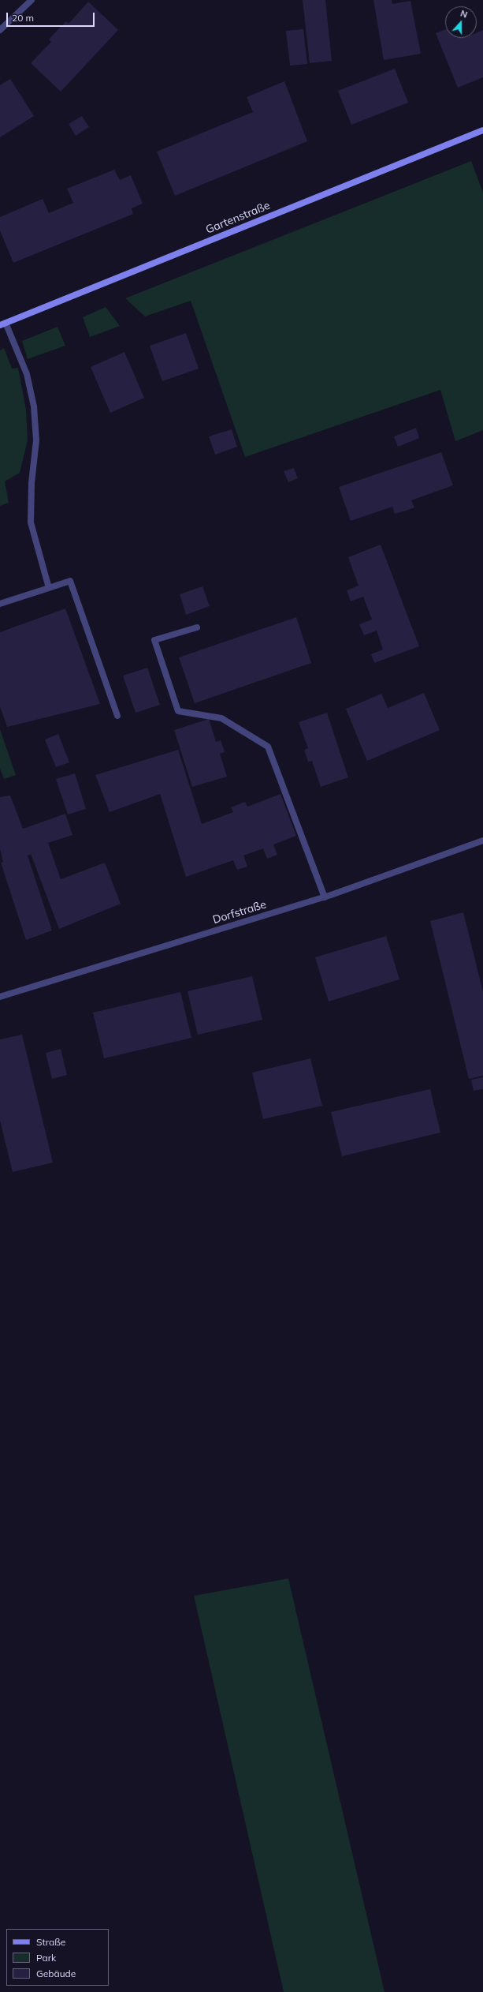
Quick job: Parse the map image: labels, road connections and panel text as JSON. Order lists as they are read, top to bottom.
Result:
{
  "streets": {
    "street": ["Gartenstraße", "Dorfstraße"]
  },
  "legend": ["Straße", "Park", "Gebäude"],
  "scale_bar": "20 m",
  "north": "top"
}
